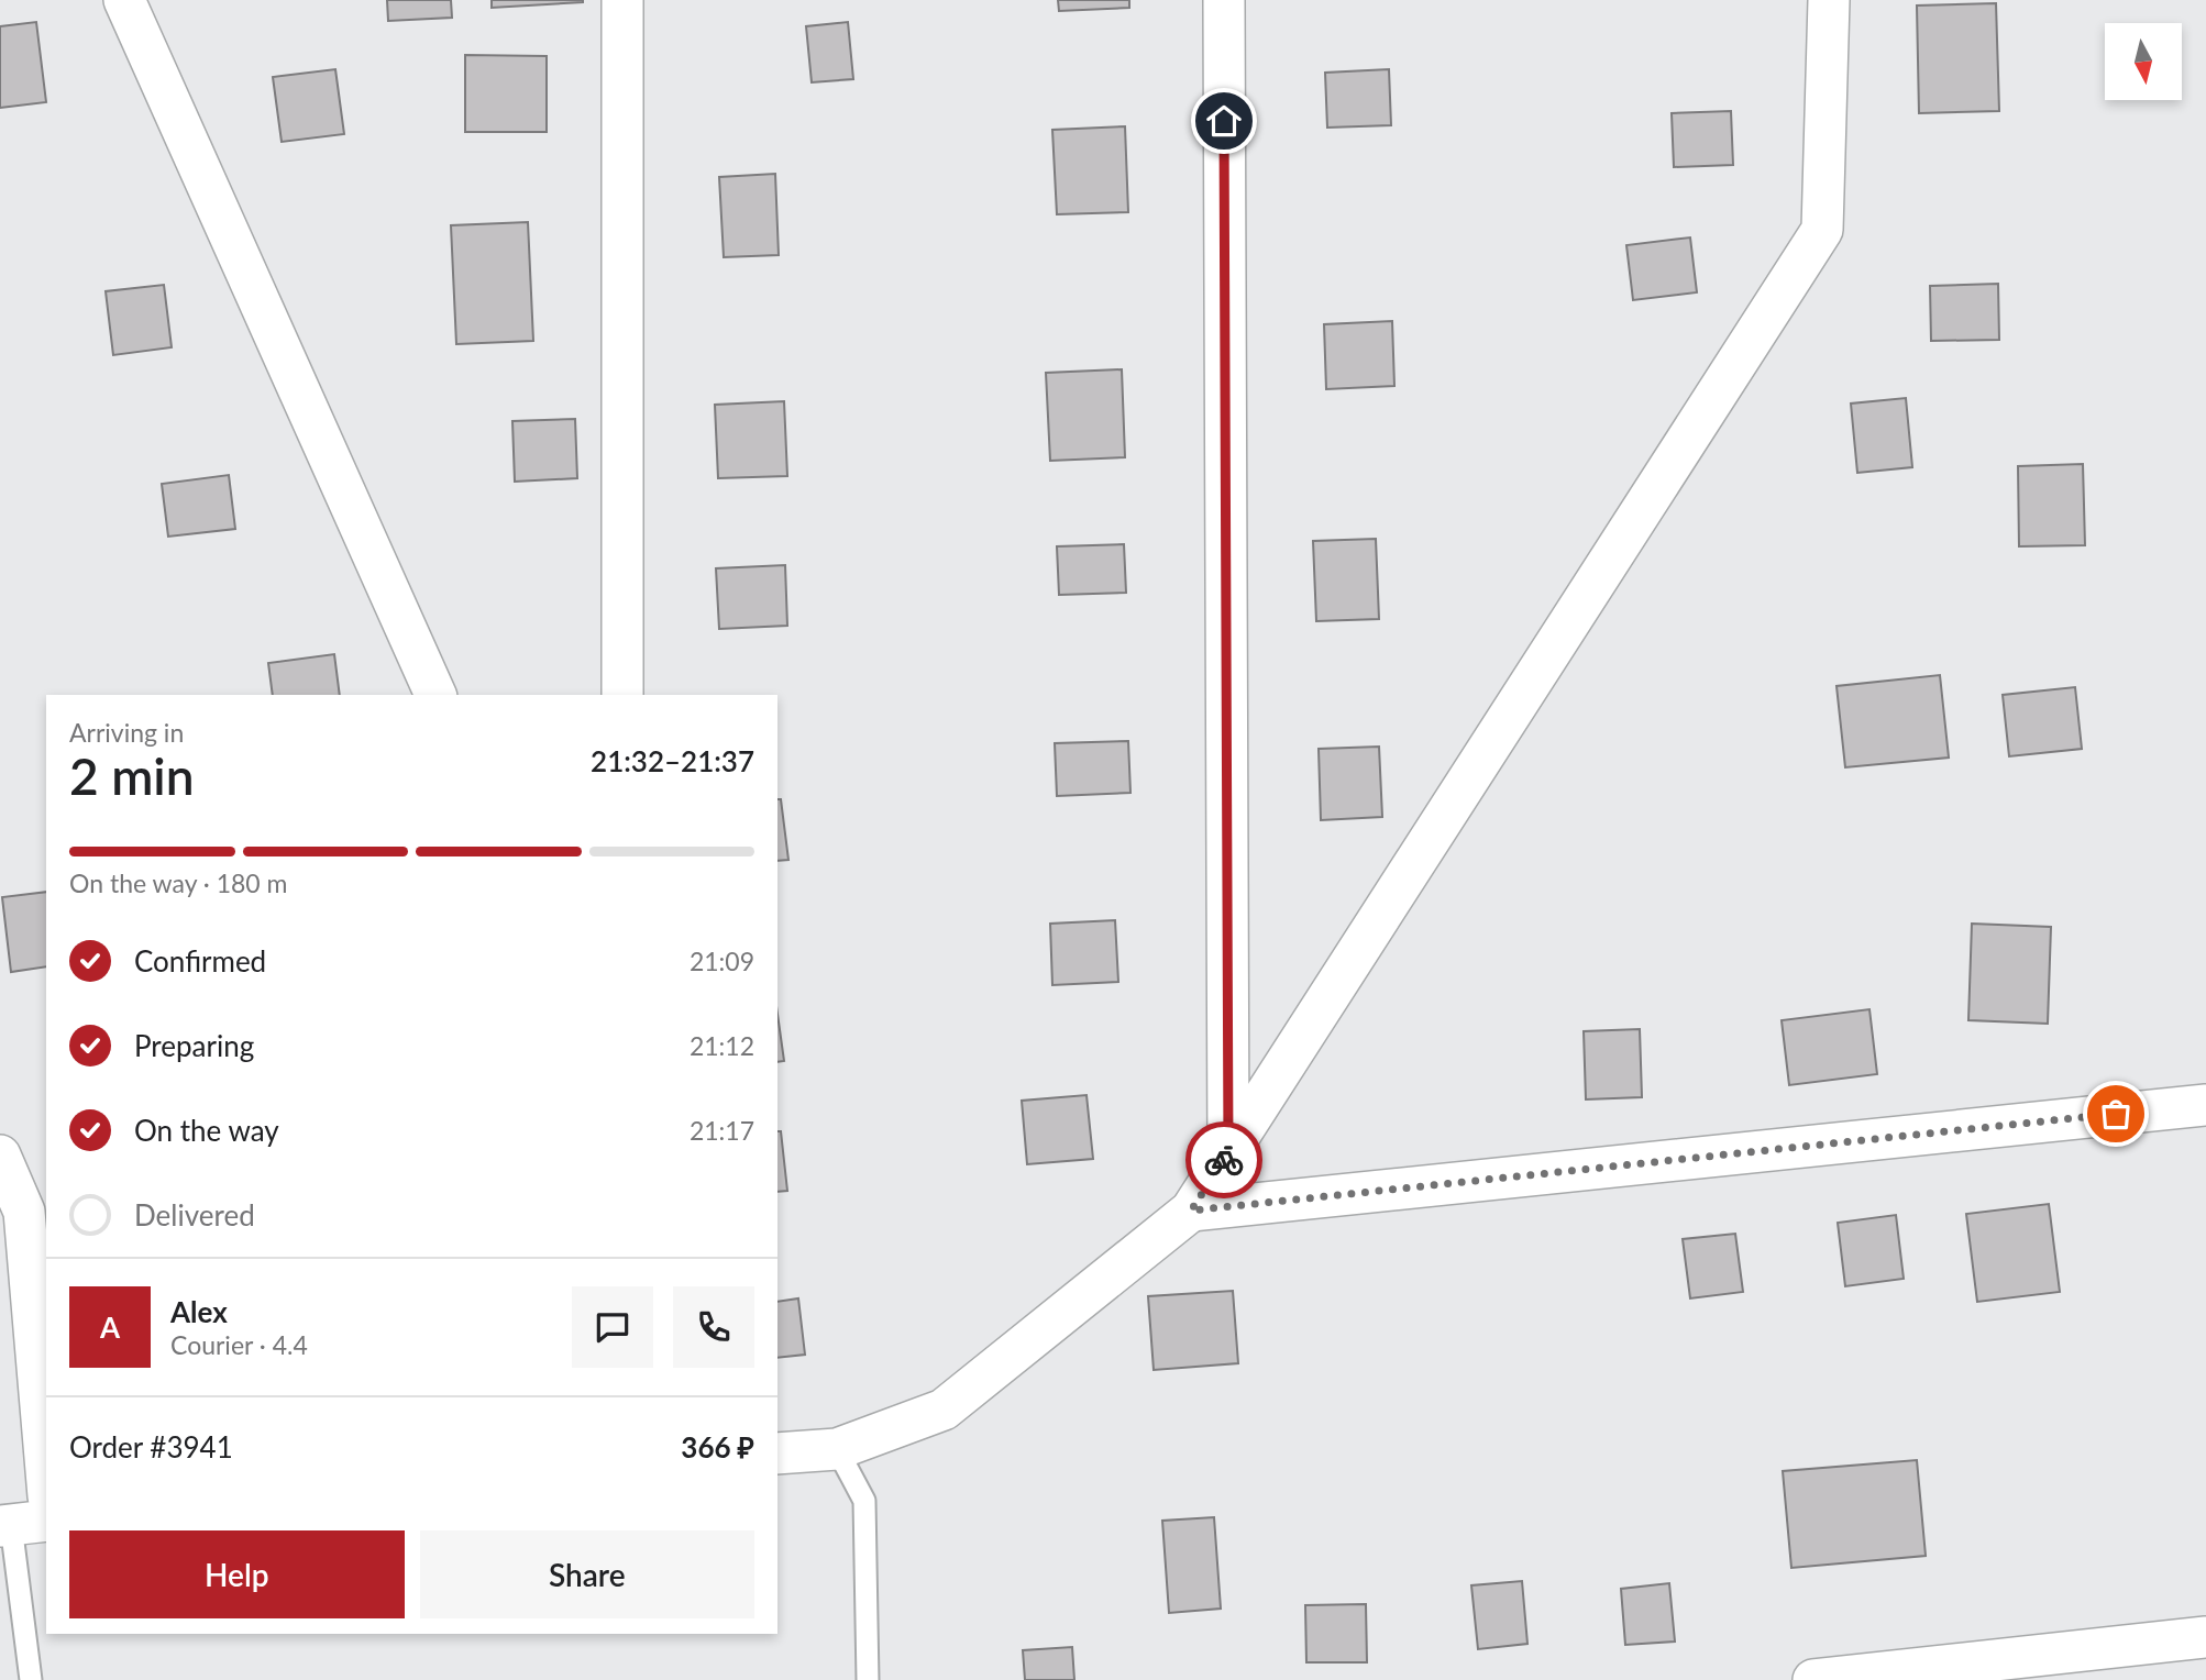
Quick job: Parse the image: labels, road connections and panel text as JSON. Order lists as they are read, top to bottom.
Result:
{
  "north": "bottom",
  "page": {
    "heading": ["2 min", "Arriving in", "21:32–21:37"],
    "panel": [
      "Alex",
      "Courier · 4.4",
      "Order #3941",
      "366 ₽"
    ],
    "bar": "On the way · 180 m",
    "list": [
      ["Confirmed", "21:09"],
      ["Preparing", "21:12"],
      ["On the way", "21:17"],
      "Delivered"
    ],
    "round": "A",
    "buttons": ["Help", "Share"]
  }
}
